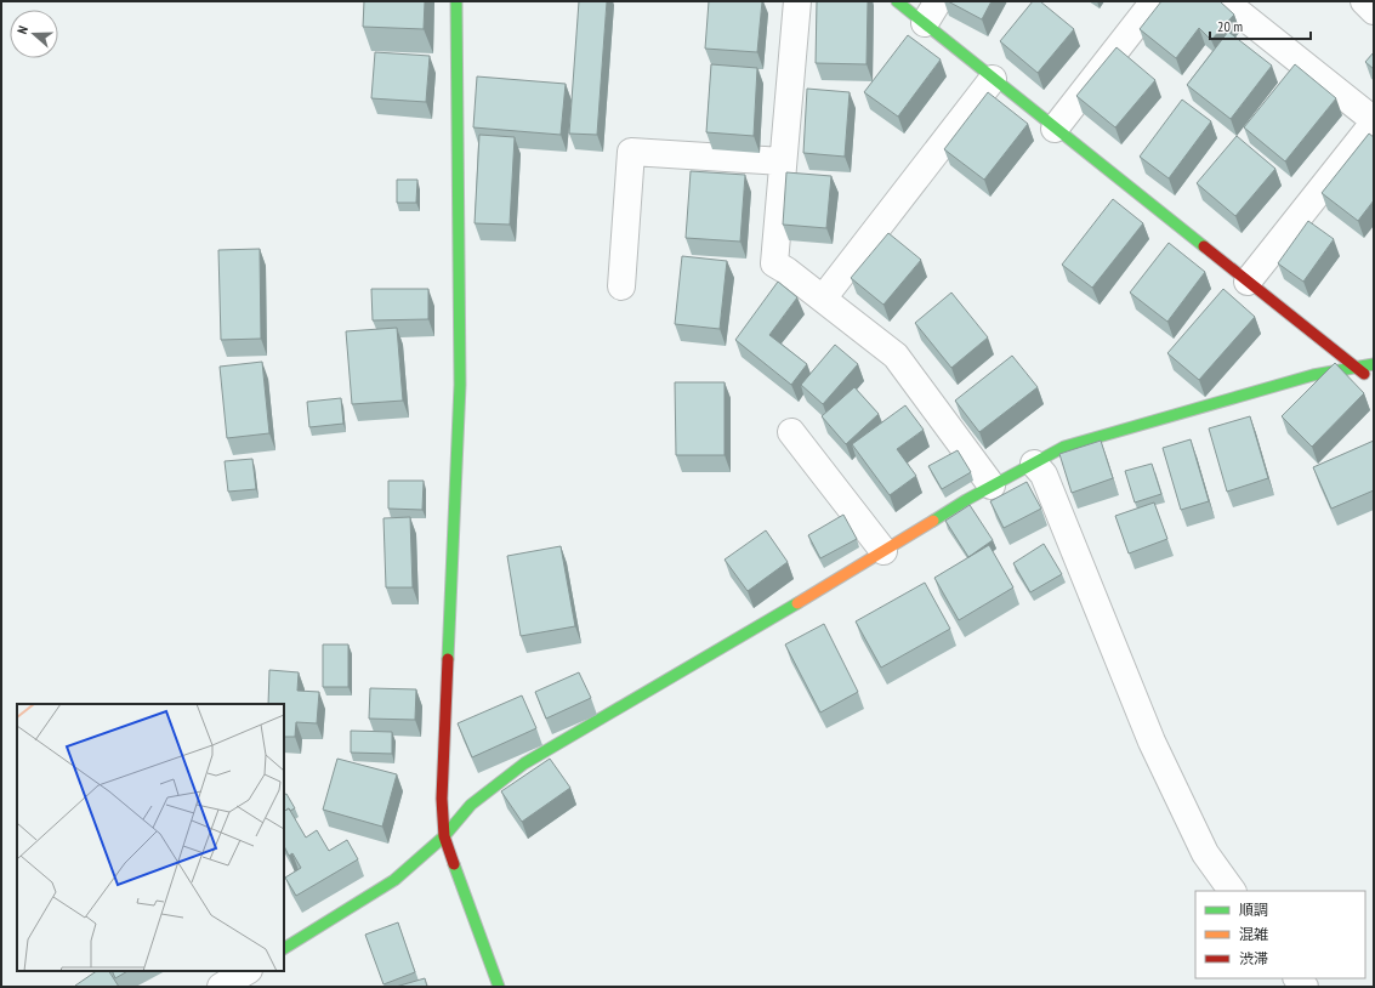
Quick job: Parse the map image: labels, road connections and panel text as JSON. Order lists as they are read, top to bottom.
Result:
{
  "legend": ["順調", "混雑", "渋滞"],
  "scale_bar": "20 m",
  "north": "left"
}
